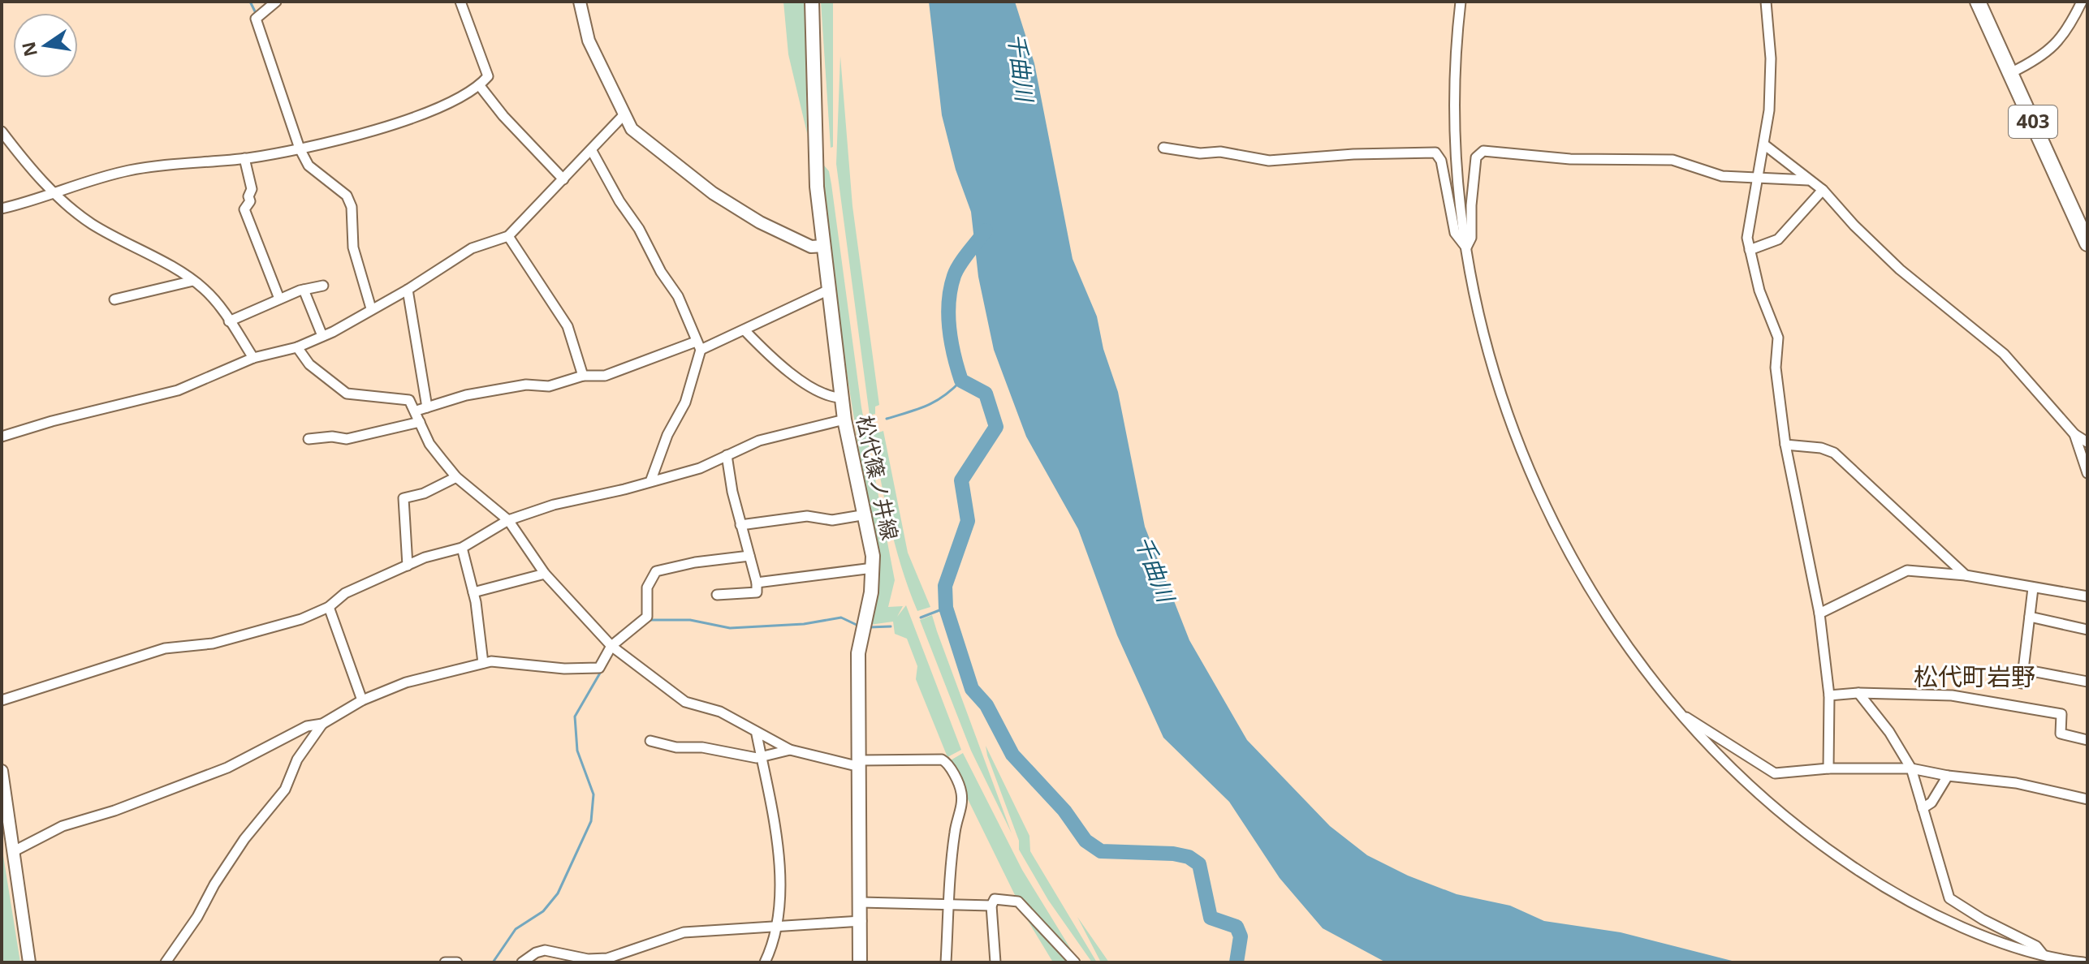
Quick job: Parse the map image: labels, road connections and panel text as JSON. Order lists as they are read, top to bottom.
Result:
{
  "streets": {
    "highway": ["403"],
    "main road": ["松代篠ノ井線"]
  },
  "districts": ["松代町岩野"],
  "water": ["千曲川"],
  "north": "left"
}
